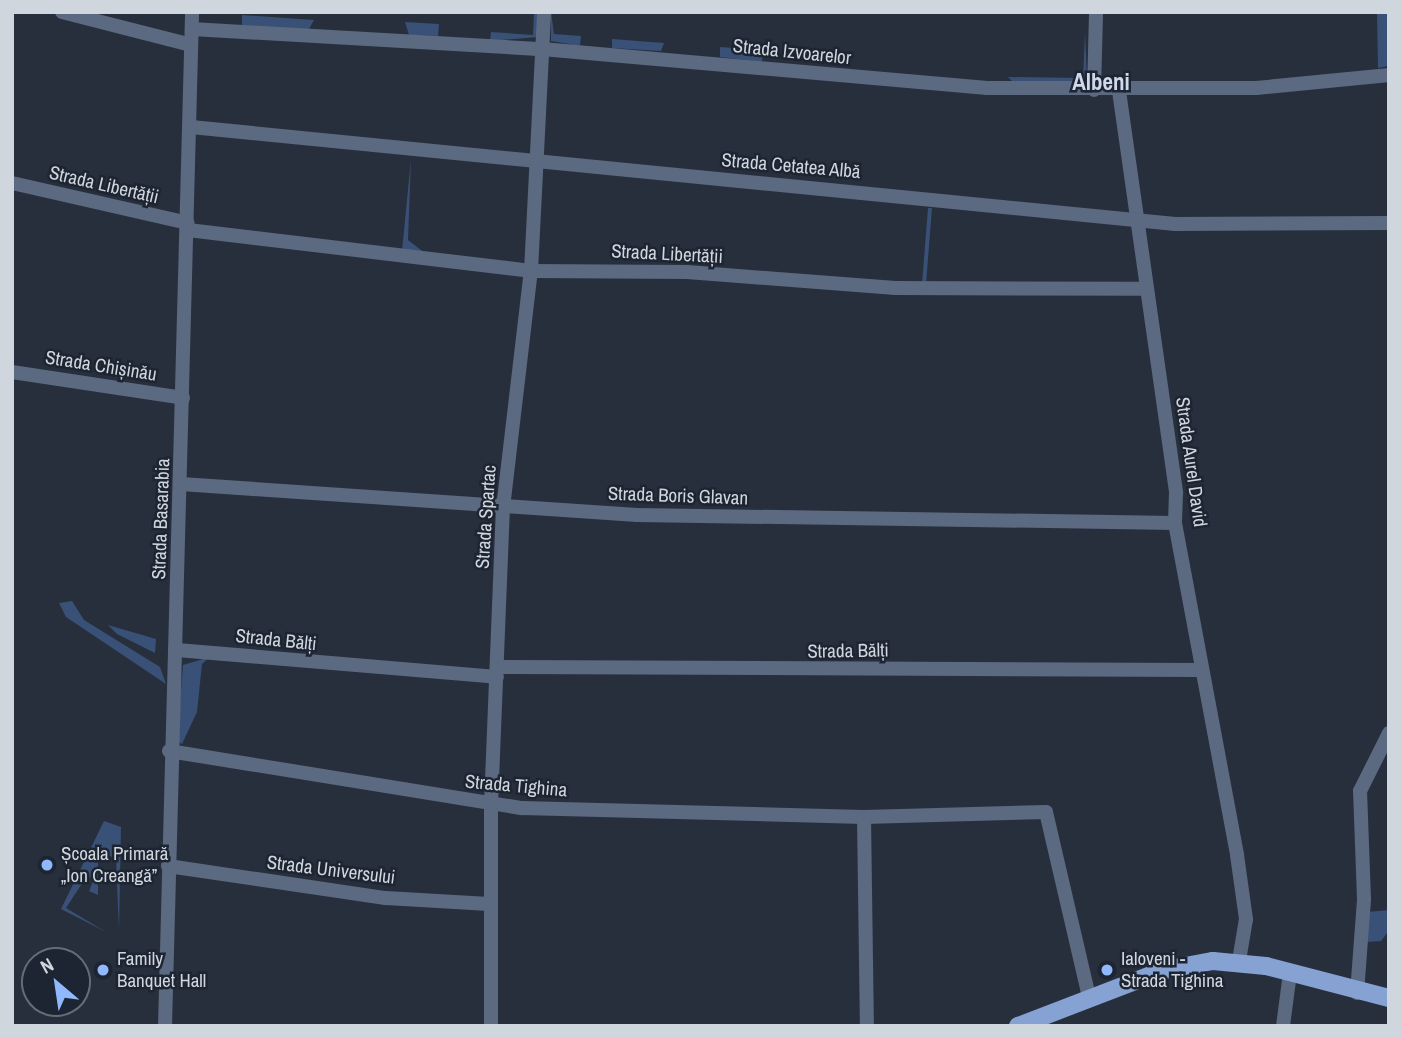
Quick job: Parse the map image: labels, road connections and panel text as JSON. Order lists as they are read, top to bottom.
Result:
{
  "streets": {
    "street": [
      "Strada Izvoarelor",
      "Strada Cetatea Albă",
      "Strada Libertății",
      "Strada Chișinău",
      "Strada Aurel David",
      "Strada Boris Glavan",
      "Strada Spartac",
      "Strada Basarabia",
      "Strada Bălți",
      "Strada Tighina",
      "Strada Universului"
    ]
  },
  "crossings": [
    ["Strada Izvoarelor", "Strada Aurel David"],
    ["Strada Izvoarelor", "Strada Spartac"],
    ["Strada Izvoarelor", "Strada Basarabia"],
    ["Strada Cetatea Albă", "Strada Aurel David"],
    ["Strada Cetatea Albă", "Strada Spartac"],
    ["Strada Cetatea Albă", "Strada Basarabia"],
    ["Strada Libertății", "Strada Aurel David"],
    ["Strada Libertății", "Strada Spartac"],
    ["Strada Libertății", "Strada Basarabia"],
    ["Strada Chișinău", "Strada Basarabia"],
    ["Strada Aurel David", "Strada Boris Glavan"],
    ["Strada Aurel David", "Strada Bălți"],
    ["Strada Boris Glavan", "Strada Spartac"],
    ["Strada Boris Glavan", "Strada Basarabia"],
    ["Strada Spartac", "Strada Bălți"],
    ["Strada Spartac", "Strada Tighina"],
    ["Strada Spartac", "Strada Universului"],
    ["Strada Basarabia", "Strada Bălți"],
    ["Strada Basarabia", "Strada Tighina"],
    ["Strada Basarabia", "Strada Universului"]
  ],
  "districts": ["Albeni"],
  "places": ["Școala Primară „Ion Creangă”", "Family Banquet Hall", "Ialoveni - Strada Tighina"],
  "north": "top left"
}
